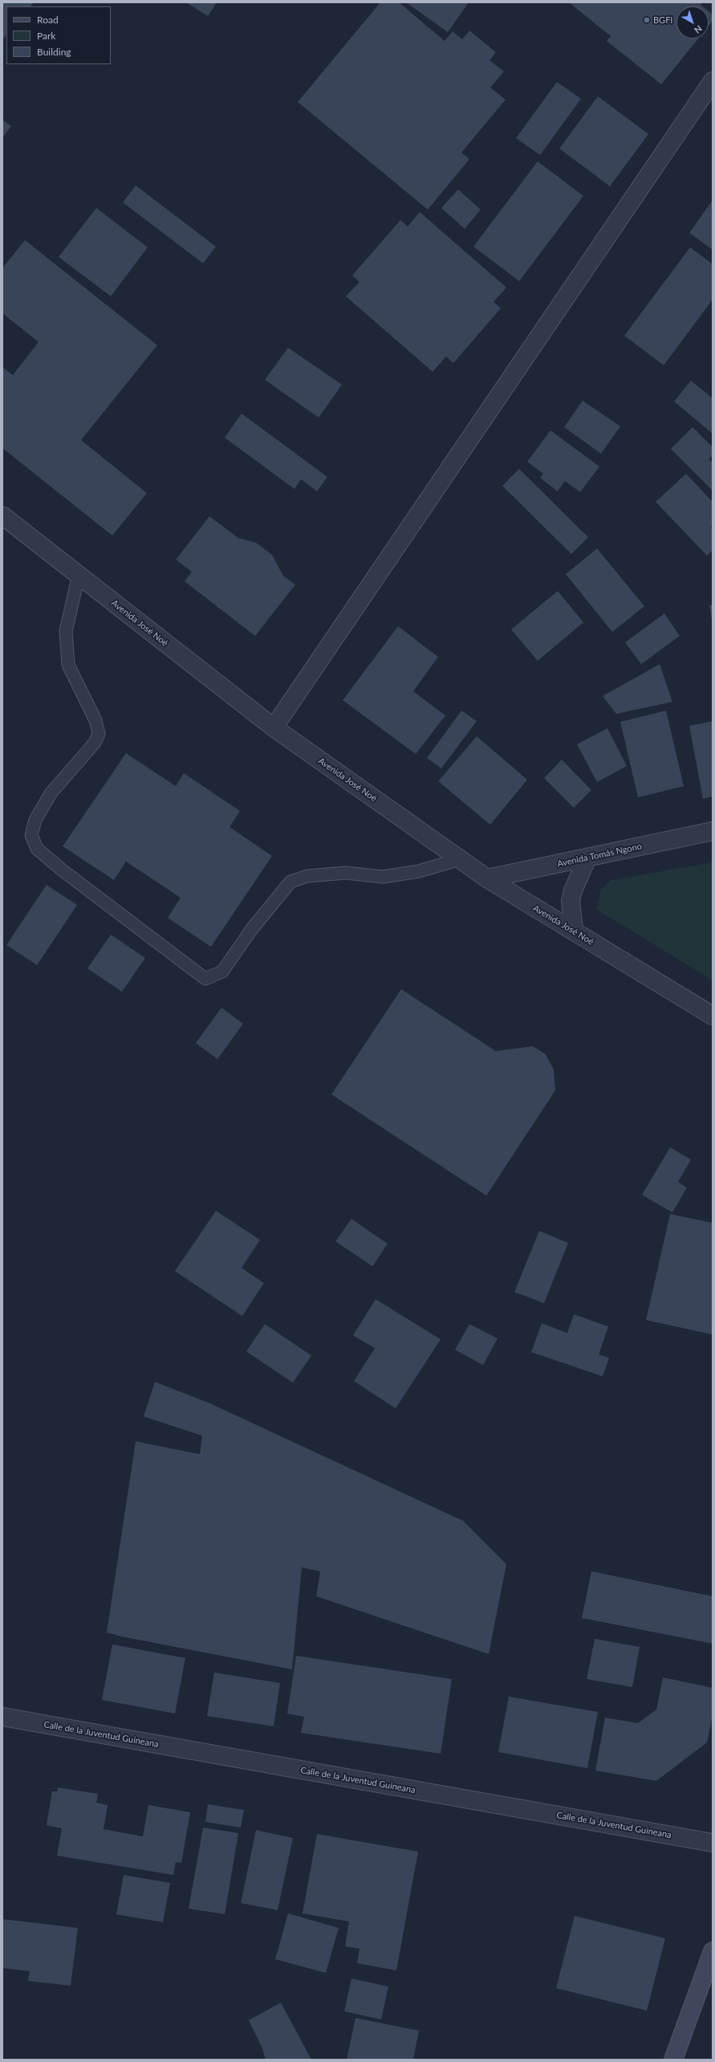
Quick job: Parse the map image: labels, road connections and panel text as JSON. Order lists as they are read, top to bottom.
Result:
{
  "streets": {
    "street": ["Avenida José Noé", "Avenida Tomás Ngono", "Calle de la Juventud Guineana"]
  },
  "crossings": [
    ["Avenida José Noé", "Avenida Tomás Ngono"]
  ],
  "places": ["BGFI"],
  "legend": ["Road", "Park", "Building"],
  "north": "bottom right"
}
